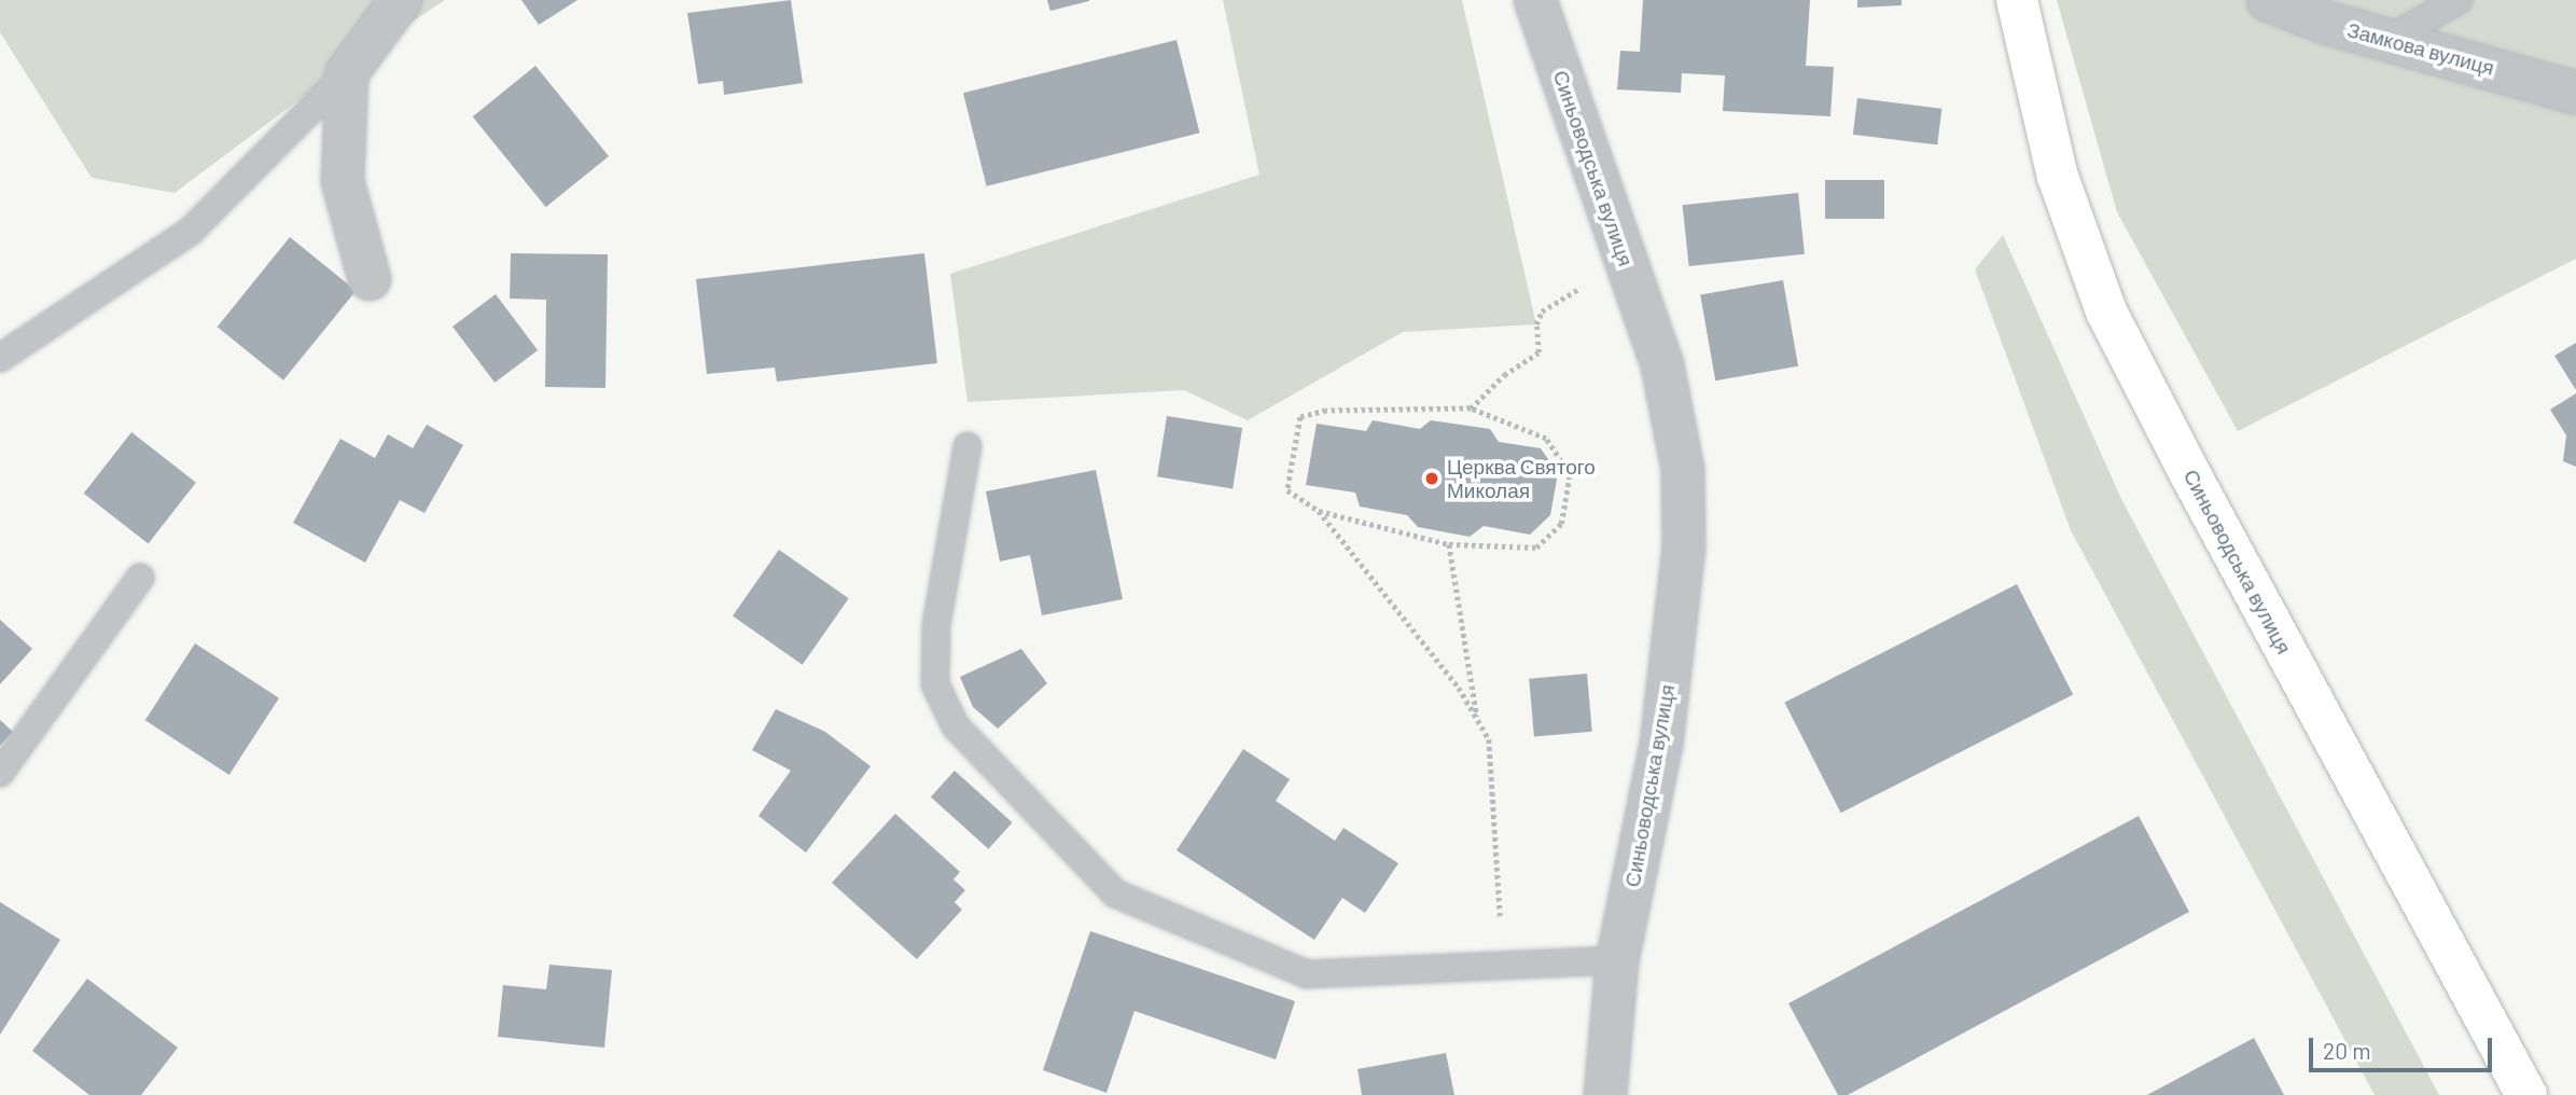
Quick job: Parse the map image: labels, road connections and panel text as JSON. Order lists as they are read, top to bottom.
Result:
{
  "streets": {
    "main road": ["Синьоводська вулиця"],
    "street": ["Замкова вулиця"]
  },
  "places": ["Церква Святого Миколая"],
  "scale_bar": "20 m"
}
